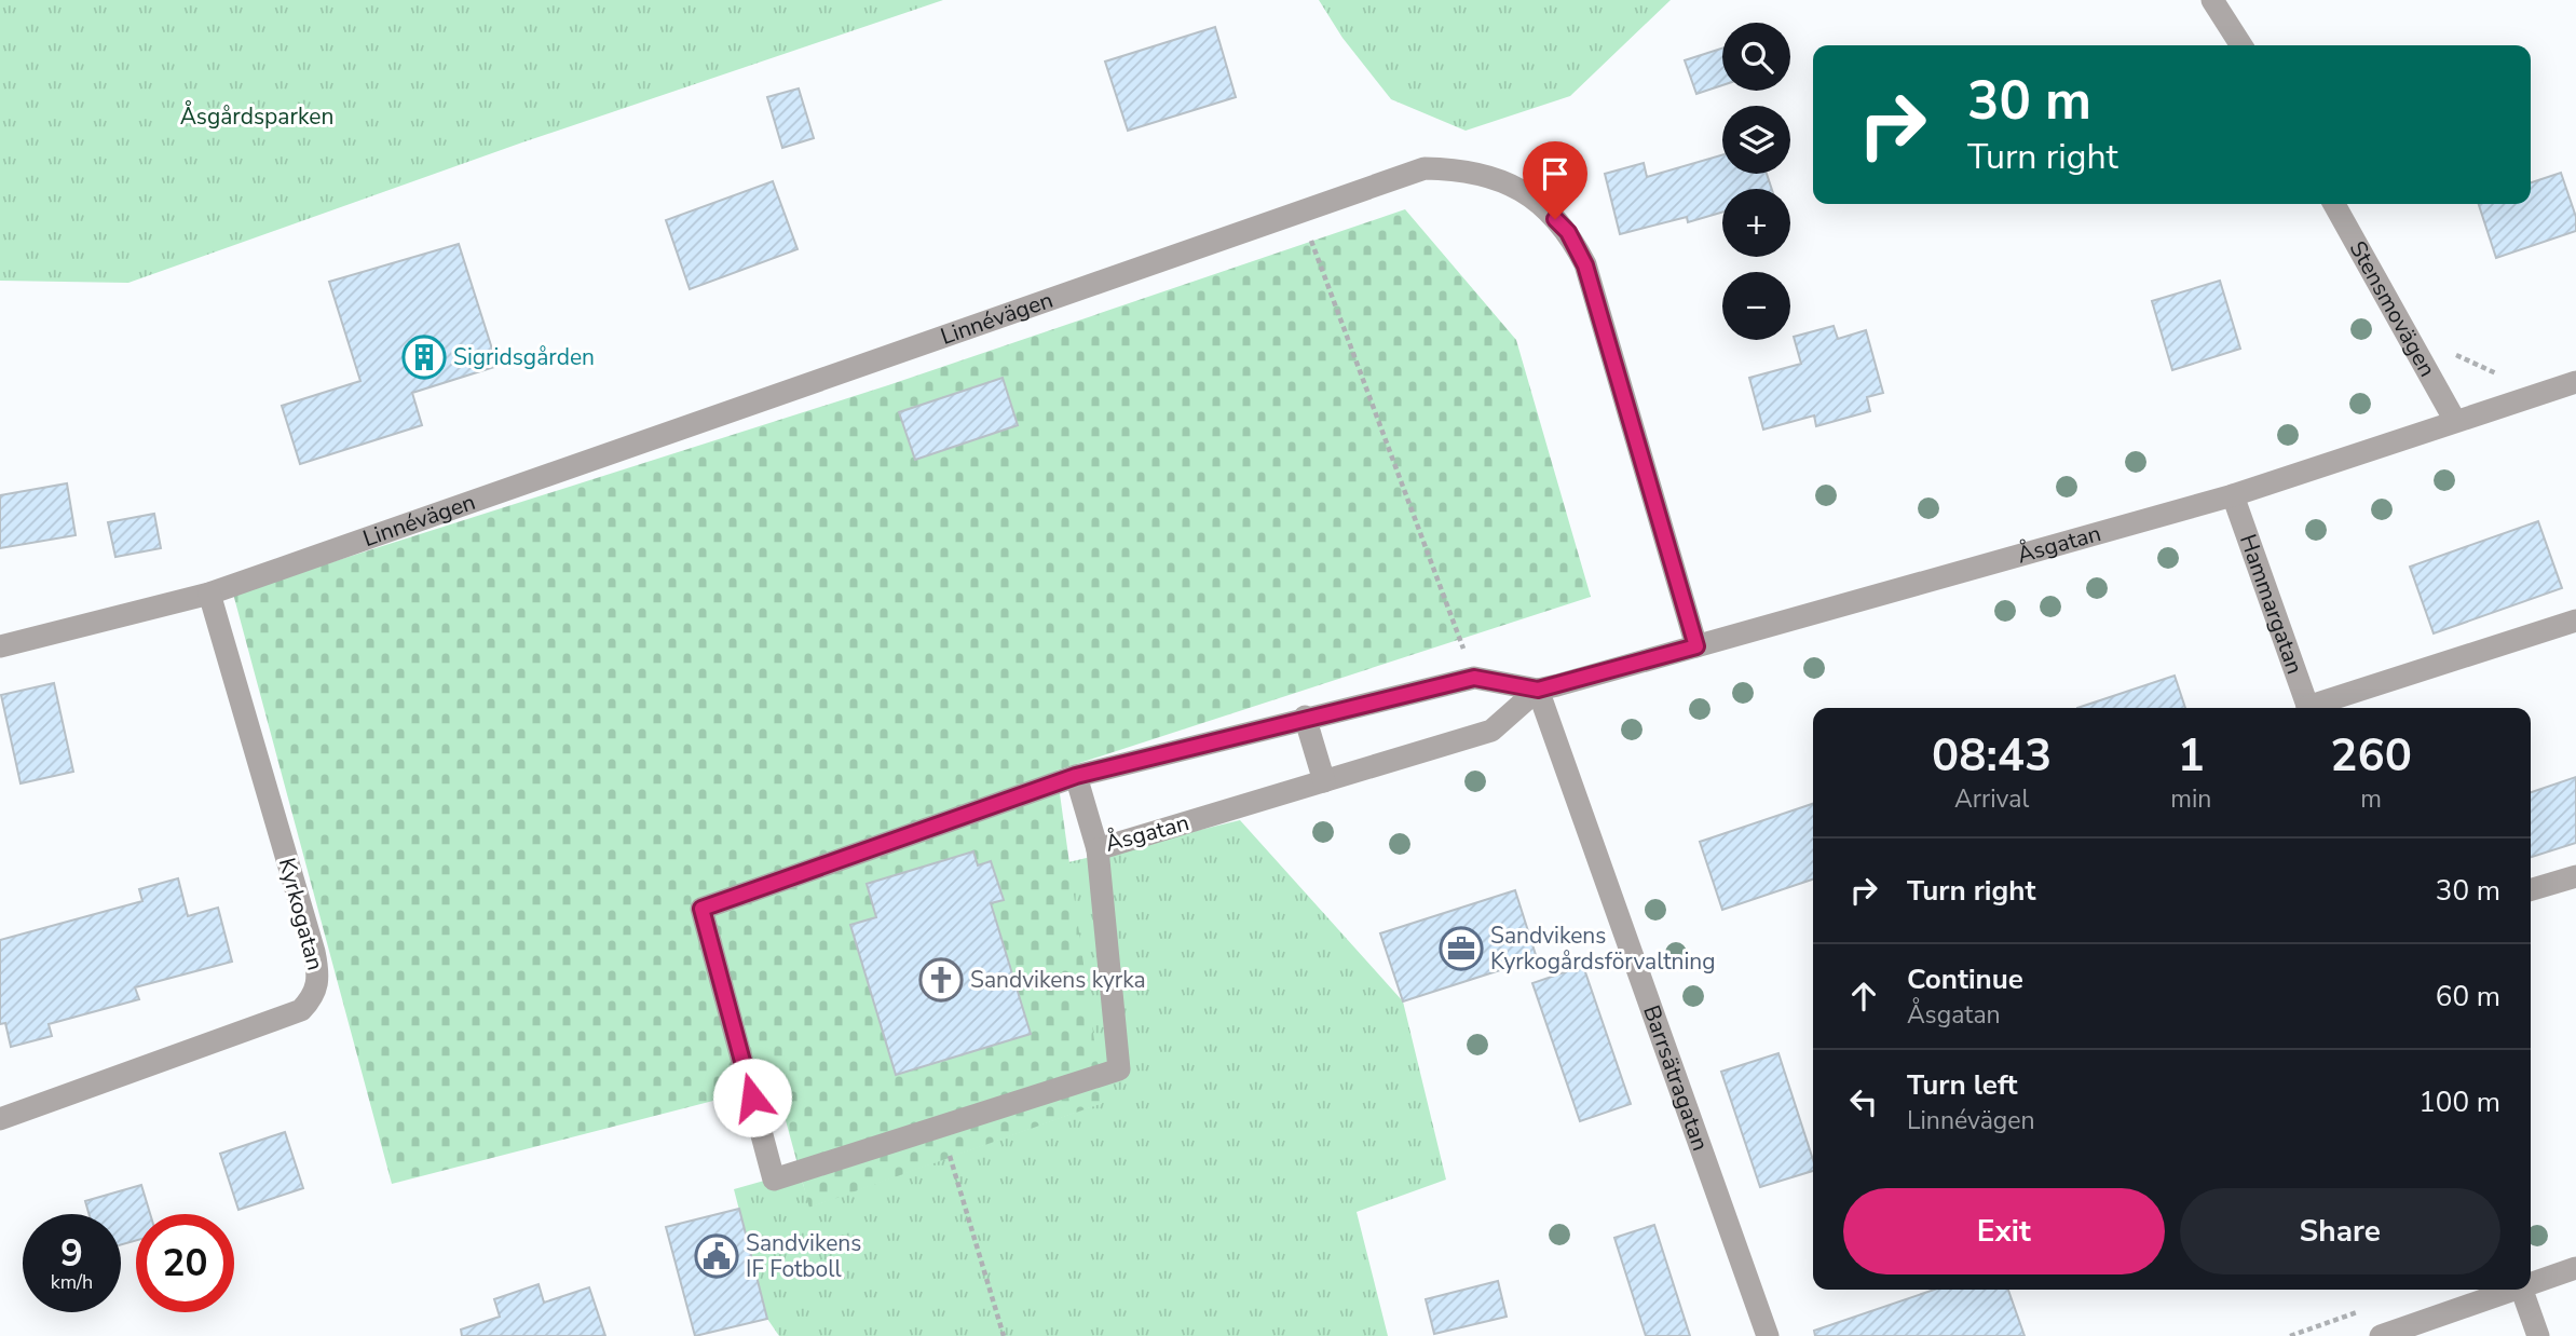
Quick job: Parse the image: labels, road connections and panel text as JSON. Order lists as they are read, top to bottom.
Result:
{
  "streets": {
    "street": [
      "Stensmovägen",
      "Linnévägen",
      "Åsgatan",
      "Hammargatan",
      "Kyrkogatan",
      "Barrsätragatan"
    ]
  },
  "crossings": [
    ["Stensmovägen", "Åsgatan"],
    ["Linnévägen", "Åsgatan"],
    ["Linnévägen", "Kyrkogatan"],
    ["Åsgatan", "Hammargatan"],
    ["Åsgatan", "Barrsätragatan"]
  ],
  "parks": ["Åsgårdsparken"],
  "places": {
    "building": ["Sigridsgården"],
    "office": ["Sandvikens Kyrkogårdsförvaltning"],
    "church": ["Sandvikens kyrka"],
    "public building": ["Sandvikens IF Fotboll"]
  },
  "page": {
    "map_buttons": ["+", "−"],
    "turn": ["30 m", "Turn right"],
    "eta": [
      "08:43",
      "Arrival",
      "1",
      "min",
      "260",
      "m"
    ],
    "list": [
      {
        "name": "Turn right",
        "value": "30 m"
      },
      {
        "name": "Continue",
        "note": "Åsgatan",
        "value": "60 m"
      },
      {
        "name": "Turn left",
        "note": "Linnévägen",
        "value": "100 m"
      }
    ],
    "buttons": ["Exit", "Share"],
    "speed": "9 km/h",
    "limit": "20"
  }
}
